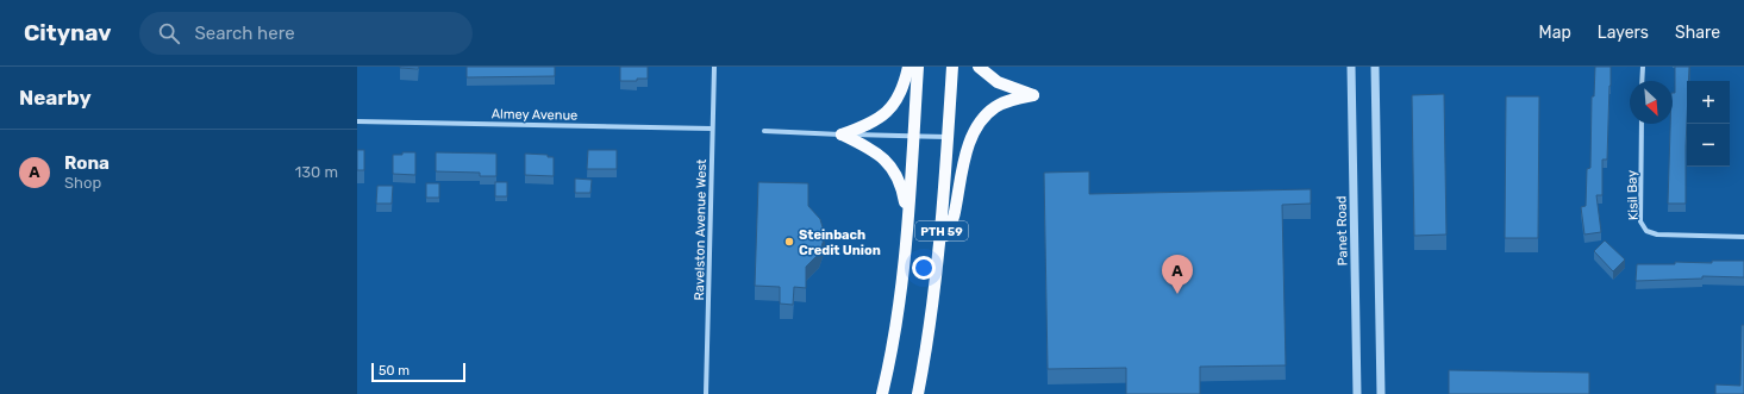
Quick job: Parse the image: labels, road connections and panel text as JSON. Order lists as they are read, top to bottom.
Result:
{
  "streets": {
    "main road": ["PTH 59"],
    "street": [
      "Almey Avenue",
      "Kisil Bay",
      "Ravelston Avenue West",
      "Panet Road"
    ]
  },
  "crossings": [
    ["Almey Avenue", "Ravelston Avenue West"]
  ],
  "places": ["Steinbach Credit Union"],
  "scale_bar": "50 m",
  "north": "bottom right",
  "page": {
    "header": "Citynav",
    "search": "Search here",
    "nav": ["Map", "Layers", "Share"],
    "heading": "Nearby",
    "map_buttons": ["+", "−"],
    "list": [
      {
        "mark": "A",
        "name": "Rona",
        "note": "Shop",
        "value": "130 m"
      }
    ],
    "pins": "A",
    "scale": "50 m"
  }
}
